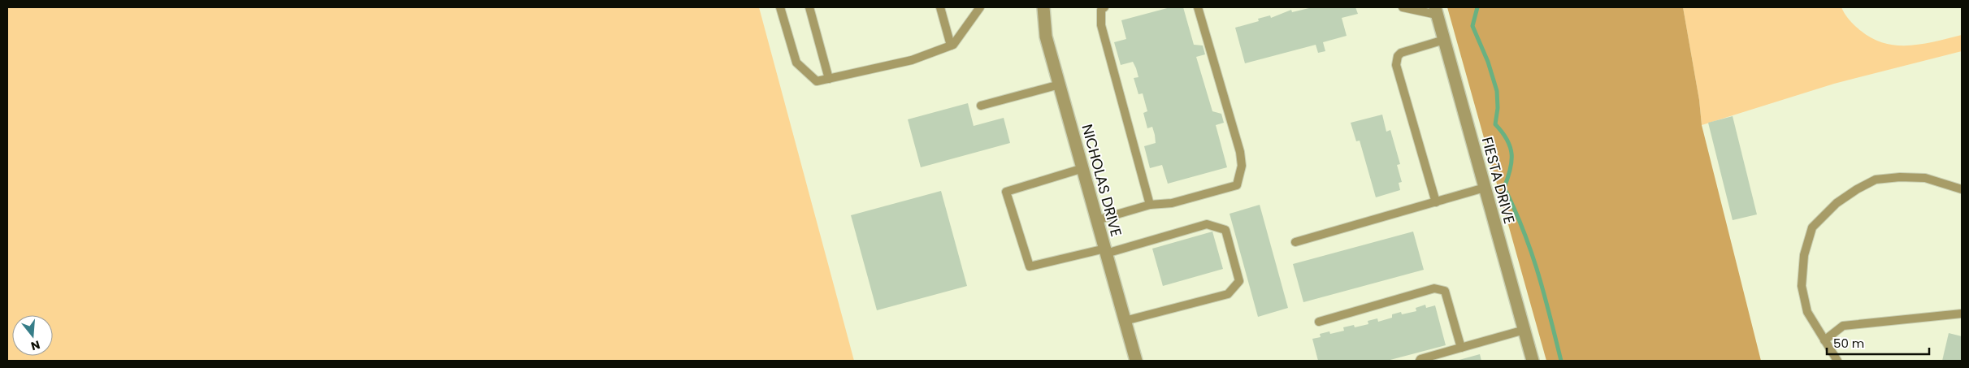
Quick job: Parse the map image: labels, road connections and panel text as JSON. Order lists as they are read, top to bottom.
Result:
{
  "streets": {
    "street": ["NICHOLAS DRIVE", "FIESTA DRIVE"]
  },
  "scale_bar": "50 m",
  "north": "bottom"
}
